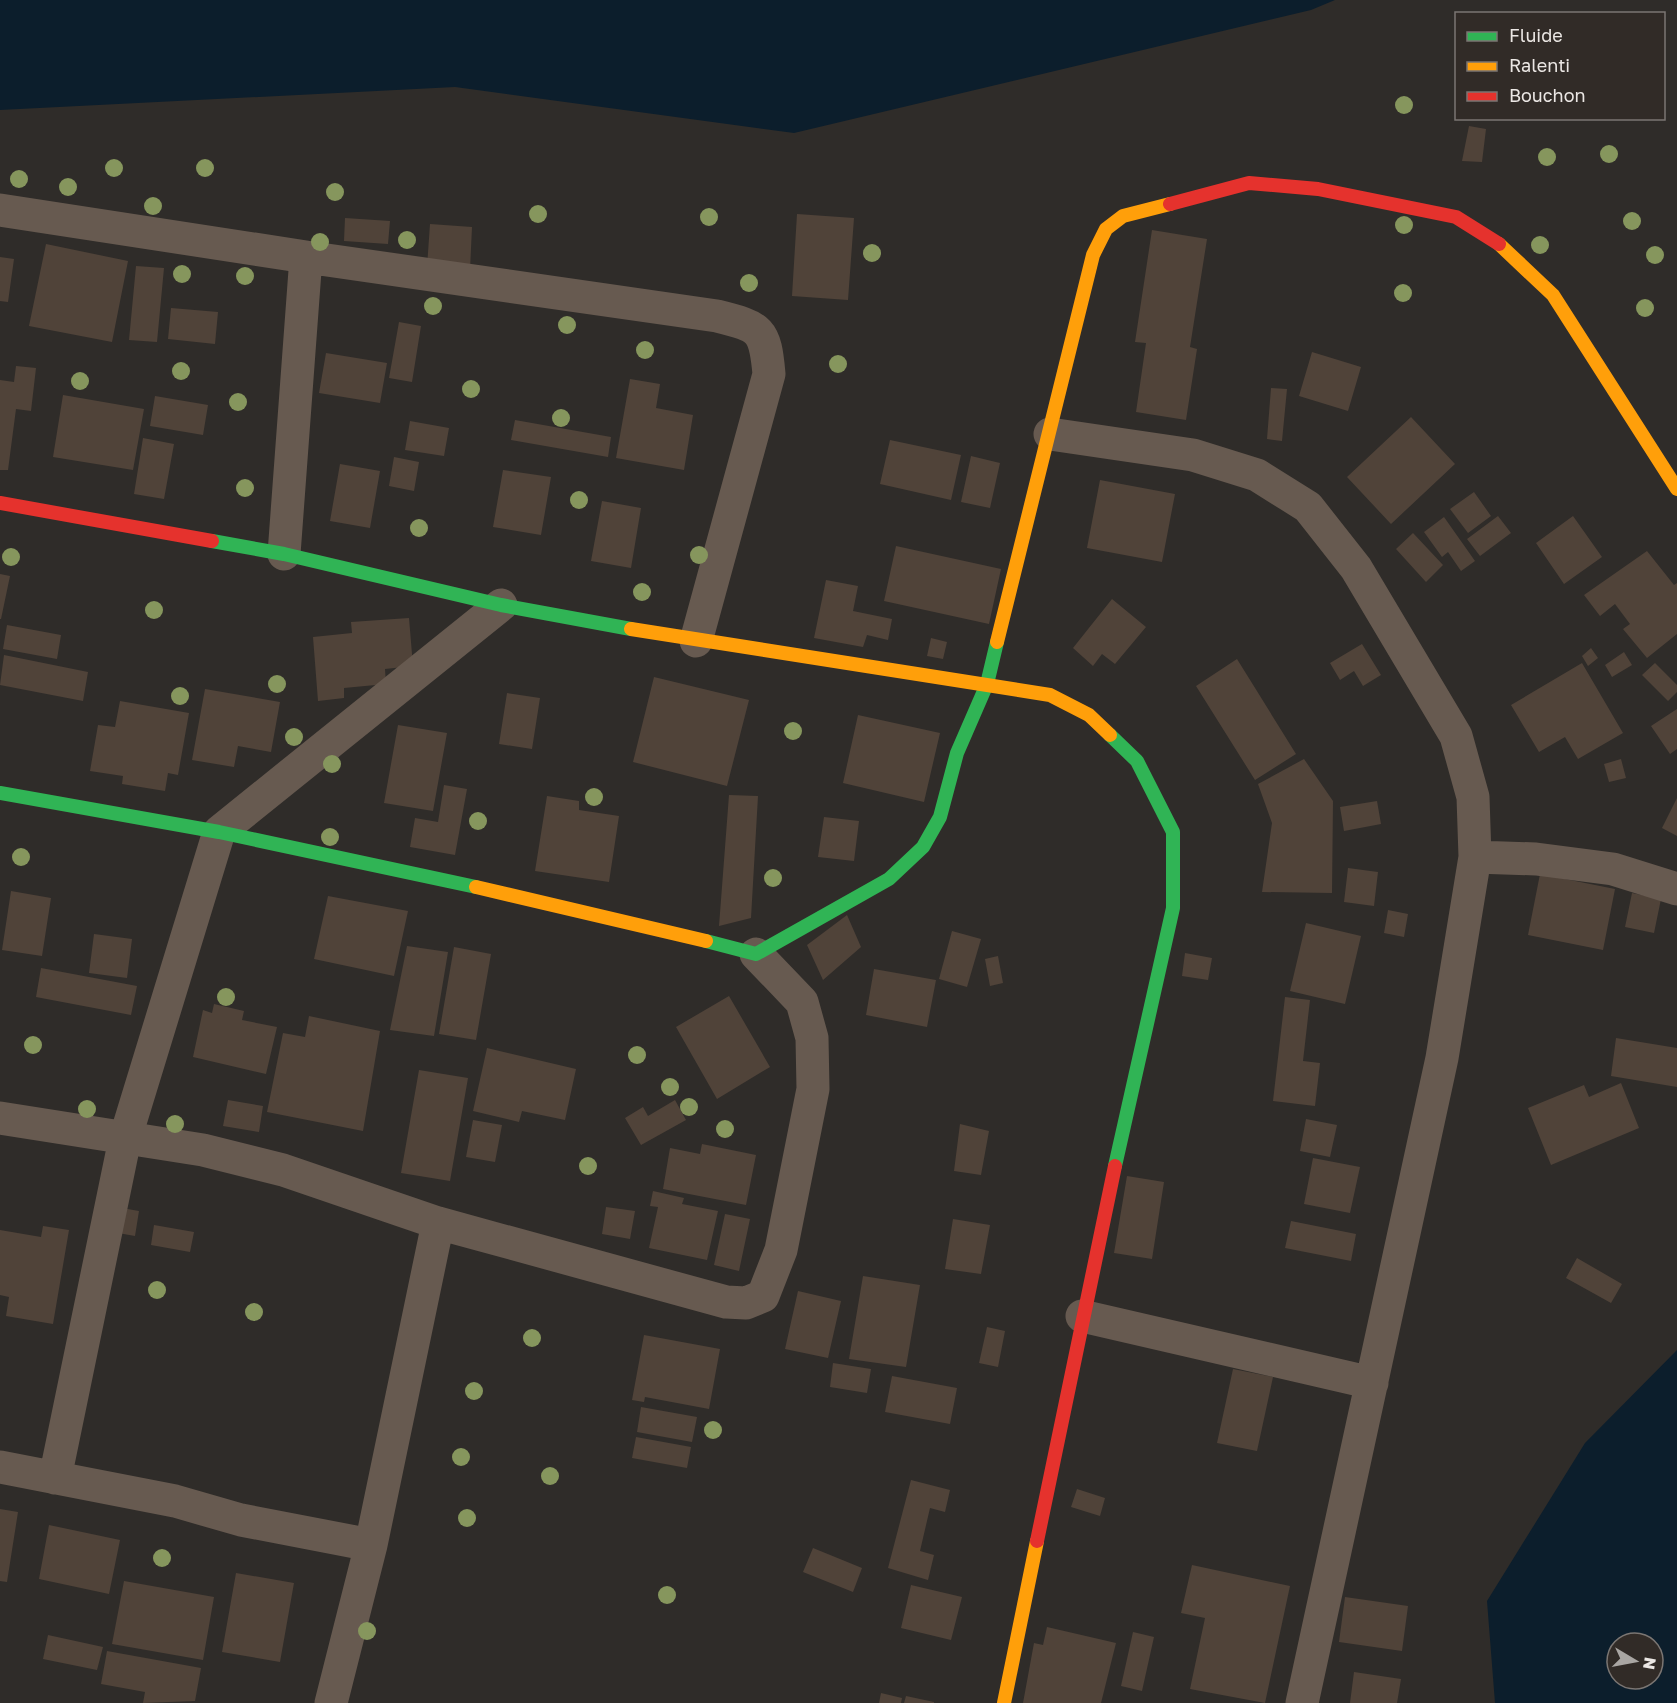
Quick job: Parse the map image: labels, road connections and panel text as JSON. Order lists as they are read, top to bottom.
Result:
{
  "legend": ["Fluide", "Ralenti", "Bouchon"],
  "north": "right"
}
